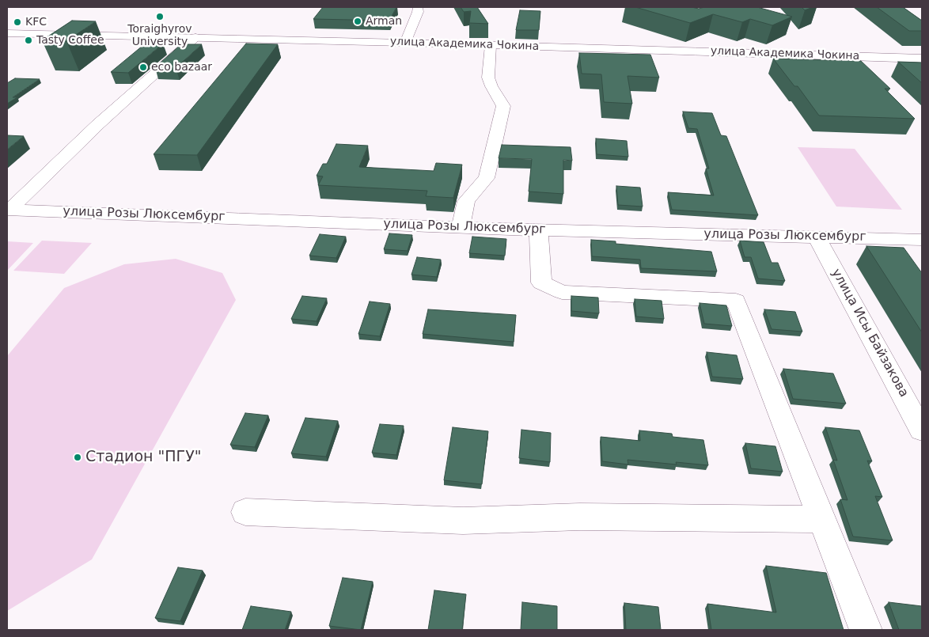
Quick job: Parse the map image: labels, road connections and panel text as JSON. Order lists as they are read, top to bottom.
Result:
{
  "streets": {
    "street": ["улица Академика Чокина", "улица Розы Люксембург", "улица Исы Байзакова"]
  },
  "crossings": [
    ["улица Розы Люксембург", "улица Исы Байзакова"]
  ],
  "places": [
    "Toraighyrov University",
    "Arman",
    "KFC",
    "Tasty Coffee",
    "eco bazaar",
    "Стадион \"ПГУ\""
  ]
}
